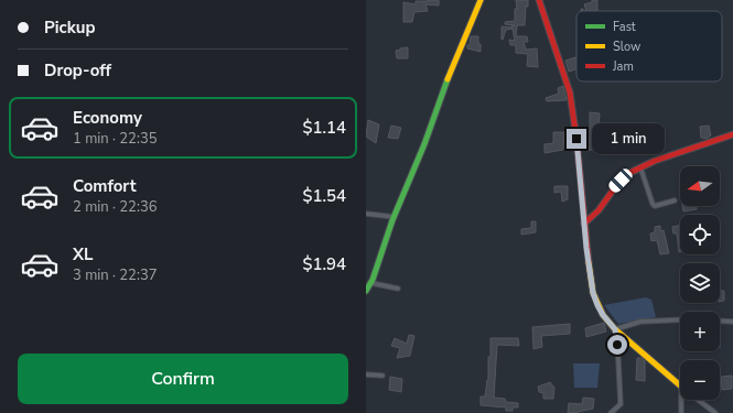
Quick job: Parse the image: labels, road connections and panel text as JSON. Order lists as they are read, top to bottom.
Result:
{
  "legend": ["Fast", "Slow", "Jam"],
  "north": "left",
  "page": {
    "banner": ["Pickup", "Drop-off"],
    "list": [
      {
        "name": "Economy",
        "note": "1 min · 22:35",
        "value": "$1.14"
      },
      {
        "name": "Comfort",
        "note": "2 min · 22:36",
        "value": "$1.54"
      },
      {
        "name": "XL",
        "note": "3 min · 22:37",
        "value": "$1.94"
      }
    ],
    "bubble": "1 min",
    "map_buttons": ["+", "−"],
    "buttons": "Confirm"
  }
}
